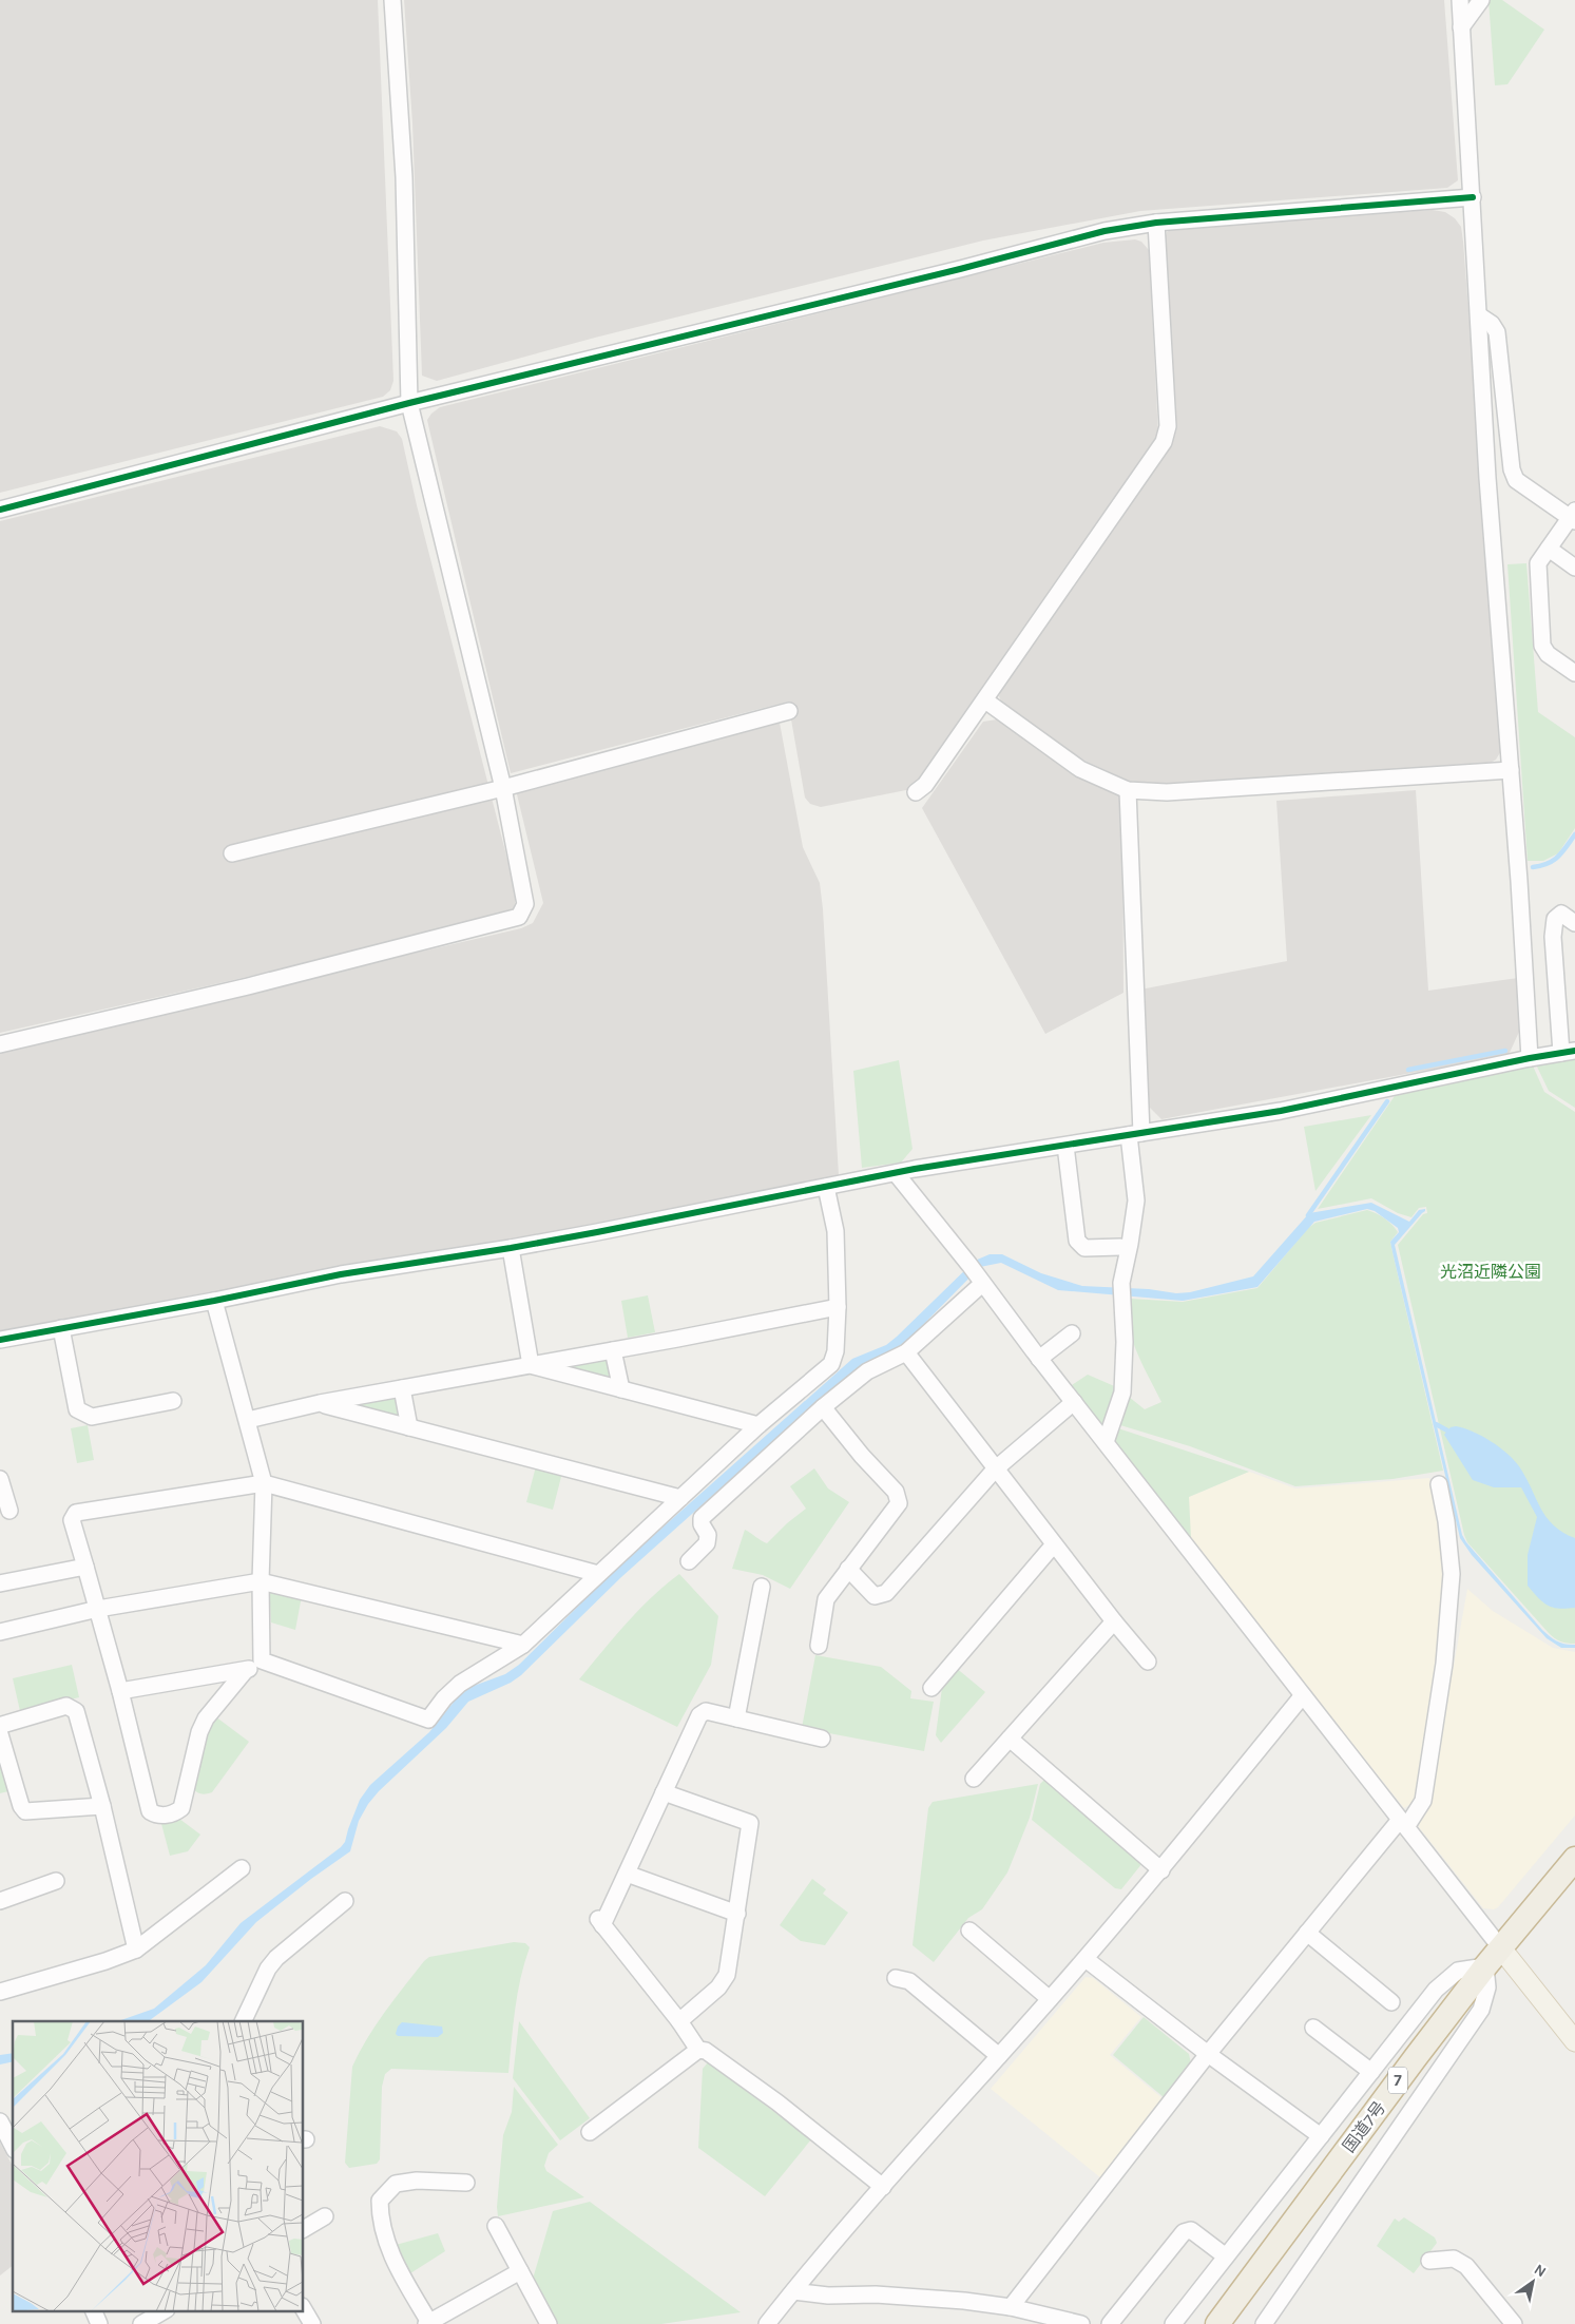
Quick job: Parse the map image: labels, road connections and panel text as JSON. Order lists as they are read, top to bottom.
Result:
{
  "streets": {
    "highway": ["7", "国道7号"]
  },
  "parks": ["光沼近隣公園"],
  "north": "top right"
}
